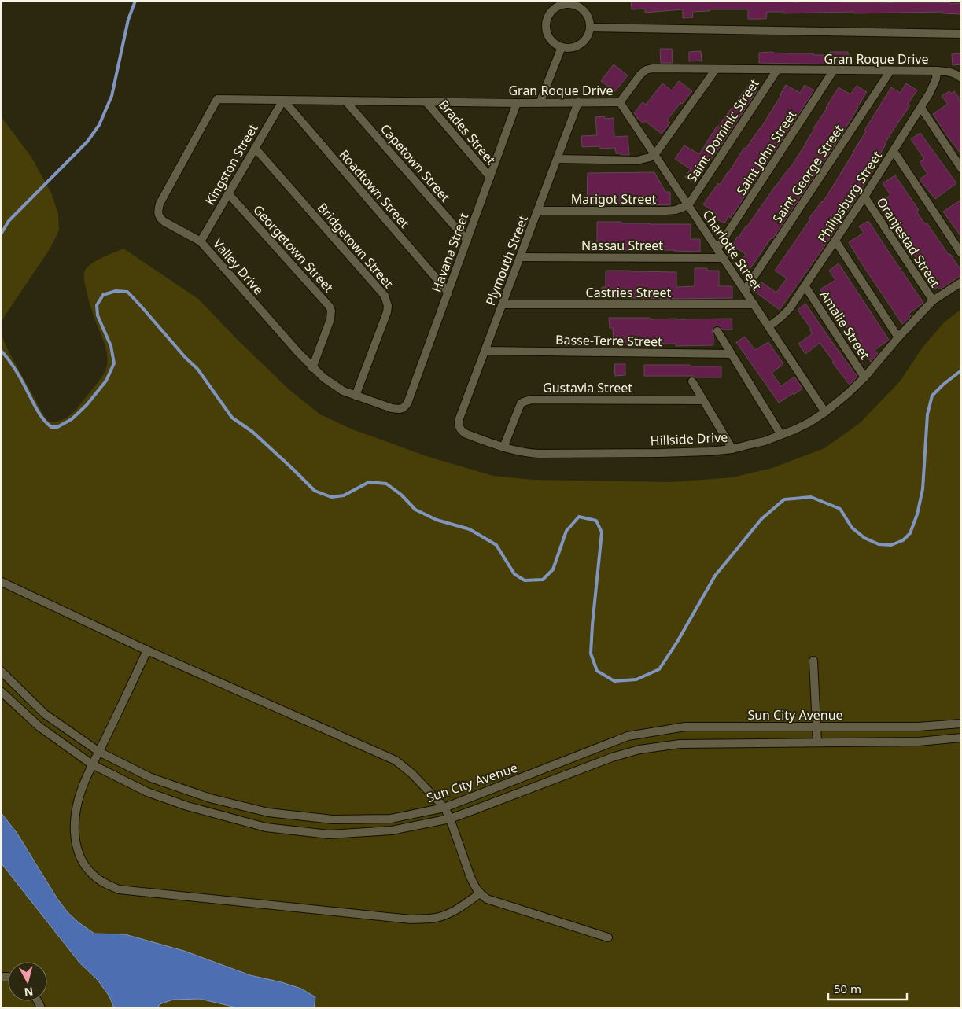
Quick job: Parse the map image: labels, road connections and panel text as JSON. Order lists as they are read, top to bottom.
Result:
{
  "streets": {
    "street": [
      "Gran Roque Drive",
      "Saint Dominic Street",
      "Brades Street",
      "Saint John Street",
      "Capetown Street",
      "Kingston Street",
      "Saint George Street",
      "Roadtown Street",
      "Philipsburg Street",
      "Marigot Street",
      "Oranjestad Street",
      "Bridgetown Street",
      "Nassau Street",
      "Georgetown Street",
      "Charlotte Street",
      "Havana Street",
      "Plymouth Street",
      "Valley Drive",
      "Castries Street",
      "Amalie Street",
      "Basse-Terre Street",
      "Gustavia Street",
      "Hillside Drive",
      "Sun City Avenue"
    ]
  },
  "crossings": [
    ["Gran Roque Drive", "Saint Dominic Street"],
    ["Gran Roque Drive", "Brades Street"],
    ["Gran Roque Drive", "Saint John Street"],
    ["Gran Roque Drive", "Capetown Street"],
    ["Gran Roque Drive", "Kingston Street"],
    ["Gran Roque Drive", "Saint George Street"],
    ["Gran Roque Drive", "Roadtown Street"],
    ["Gran Roque Drive", "Philipsburg Street"],
    ["Gran Roque Drive", "Charlotte Street"],
    ["Gran Roque Drive", "Havana Street"],
    ["Gran Roque Drive", "Plymouth Street"],
    ["Gran Roque Drive", "Valley Drive"],
    ["Saint Dominic Street", "Marigot Street"],
    ["Saint Dominic Street", "Charlotte Street"],
    ["Brades Street", "Havana Street"],
    ["Saint John Street", "Charlotte Street"],
    ["Capetown Street", "Havana Street"],
    ["Kingston Street", "Roadtown Street"],
    ["Kingston Street", "Bridgetown Street"],
    ["Kingston Street", "Georgetown Street"],
    ["Kingston Street", "Valley Drive"],
    ["Saint George Street", "Charlotte Street"],
    ["Roadtown Street", "Havana Street"],
    ["Philipsburg Street", "Oranjestad Street"],
    ["Philipsburg Street", "Charlotte Street"],
    ["Philipsburg Street", "Amalie Street"],
    ["Marigot Street", "Charlotte Street"],
    ["Marigot Street", "Plymouth Street"],
    ["Oranjestad Street", "Hillside Drive"],
    ["Bridgetown Street", "Valley Drive"],
    ["Nassau Street", "Charlotte Street"],
    ["Nassau Street", "Plymouth Street"],
    ["Georgetown Street", "Valley Drive"],
    ["Charlotte Street", "Castries Street"],
    ["Charlotte Street", "Hillside Drive"],
    ["Havana Street", "Valley Drive"],
    ["Plymouth Street", "Castries Street"],
    ["Plymouth Street", "Basse-Terre Street"],
    ["Plymouth Street", "Hillside Drive"],
    ["Amalie Street", "Hillside Drive"],
    ["Gustavia Street", "Hillside Drive"]
  ],
  "scale_bar": "50 m",
  "north": "bottom"
}
